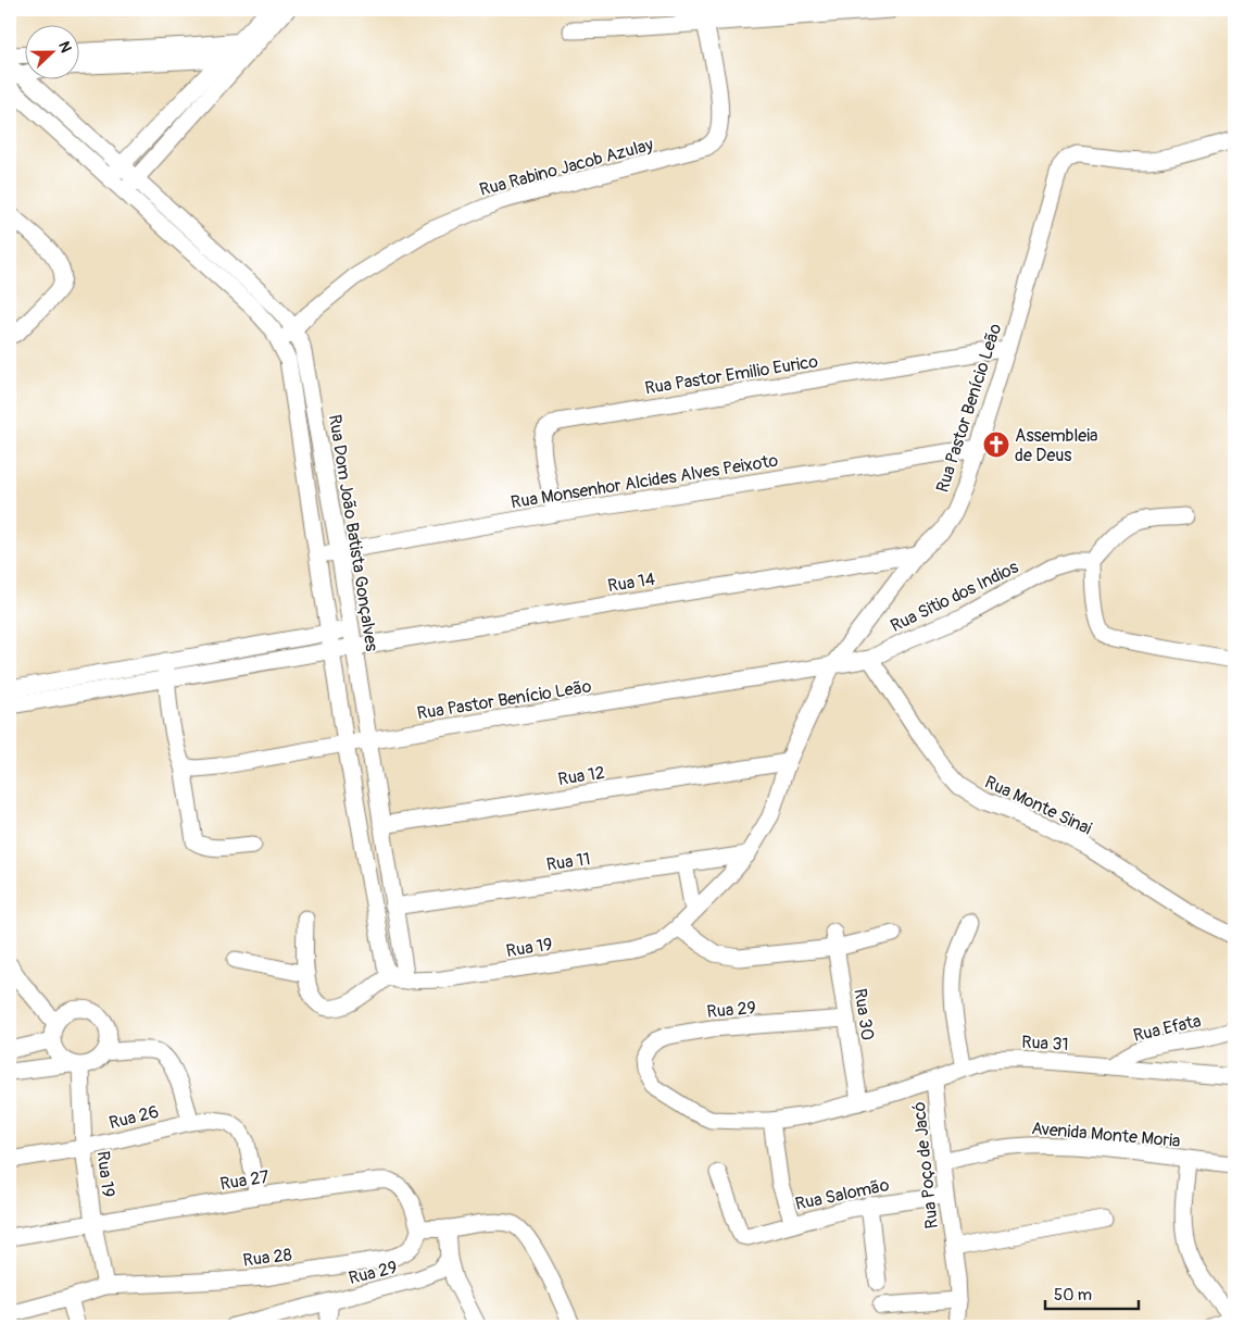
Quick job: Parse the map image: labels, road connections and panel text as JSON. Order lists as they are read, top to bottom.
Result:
{
  "streets": {
    "street": [
      "Rua Rabino Jacob Azulay",
      "Rua Pastor Emilio Eurico",
      "Rua Pastor Benício Leão",
      "Rua Monsenhor Alcides Alves Peixoto",
      "Rua Dom João Batista Gonçalves",
      "Rua 14",
      "Rua Sitio dos Indios",
      "Rua 12",
      "Rua Monte Sinai",
      "Rua 11",
      "Rua 19",
      "Rua 29",
      "Rua 30",
      "Rua Efata",
      "Rua 31",
      "Rua 26",
      "Avenida Monte Moria",
      "Rua Poço de Jacó",
      "Rua 27",
      "Rua Salomão",
      "Rua 28"
    ]
  },
  "crossings": [
    ["Rua Rabino Jacob Azulay", "Rua Dom João Batista Gonçalves"],
    ["Rua Pastor Emilio Eurico", "Rua Pastor Benício Leão"],
    ["Rua Pastor Emilio Eurico", "Rua Monsenhor Alcides Alves Peixoto"],
    ["Rua Pastor Benício Leão", "Rua Monsenhor Alcides Alves Peixoto"],
    ["Rua Pastor Benício Leão", "Rua Dom João Batista Gonçalves"],
    ["Rua Pastor Benício Leão", "Rua 14"],
    ["Rua Pastor Benício Leão", "Rua Sitio dos Indios"],
    ["Rua Pastor Benício Leão", "Rua 12"],
    ["Rua Pastor Benício Leão", "Rua 11"],
    ["Rua Pastor Benício Leão", "Rua 19"],
    ["Rua Monsenhor Alcides Alves Peixoto", "Rua Dom João Batista Gonçalves"],
    ["Rua Dom João Batista Gonçalves", "Rua 14"],
    ["Rua Dom João Batista Gonçalves", "Rua 12"],
    ["Rua Dom João Batista Gonçalves", "Rua 11"],
    ["Rua Dom João Batista Gonçalves", "Rua 19"],
    ["Rua Sitio dos Indios", "Rua Monte Sinai"],
    ["Rua 19", "Rua 26"],
    ["Rua 19", "Rua 27"],
    ["Rua 19", "Rua 28"],
    ["Rua 29", "Rua 30"],
    ["Rua 29", "Rua 31"],
    ["Rua 30", "Rua 31"],
    ["Rua Efata", "Rua 31"],
    ["Rua 31", "Rua Poço de Jacó"],
    ["Rua 26", "Rua 27"],
    ["Avenida Monte Moria", "Rua Poço de Jacó"],
    ["Rua Poço de Jacó", "Rua Salomão"],
    ["Rua 27", "Rua 28"]
  ],
  "places": {
    "church": ["Assembleia de Deus"]
  },
  "scale_bar": "50 m",
  "north": "right"
}
